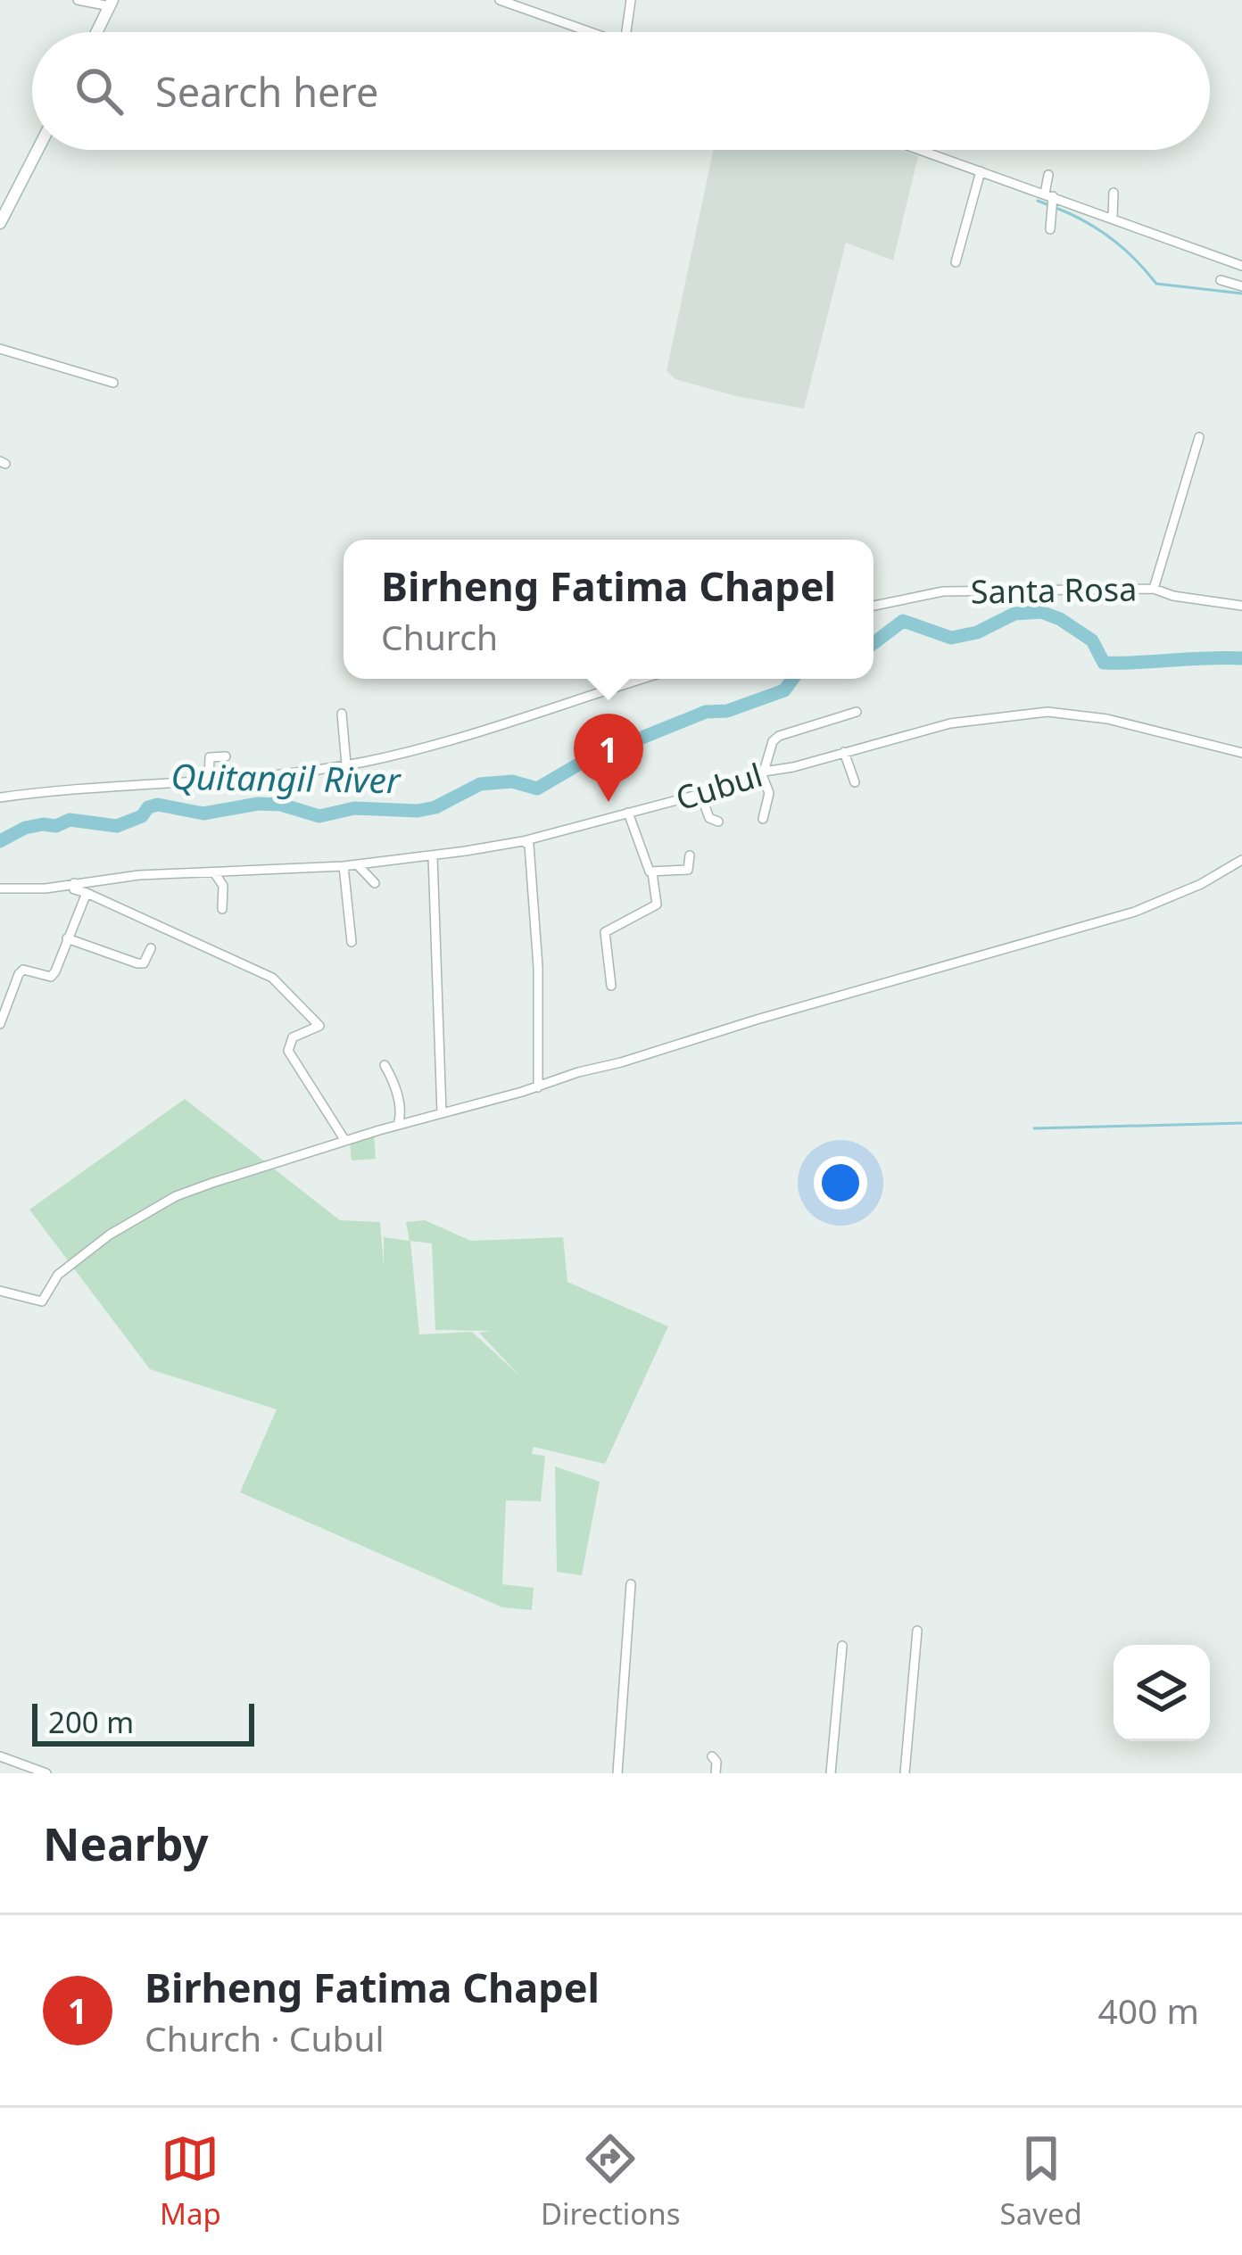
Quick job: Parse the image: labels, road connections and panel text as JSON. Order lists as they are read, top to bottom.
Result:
{
  "streets": {
    "street": ["Santa Rosa", "Cubul"]
  },
  "water": ["Quitangil River"],
  "scale_bar": "200 m",
  "page": {
    "search": "Search here",
    "popup": ["Birheng Fatima Chapel", "Church"],
    "pins": "1",
    "scale": "200 m",
    "heading": "Nearby",
    "list": [
      {
        "mark": "1",
        "name": "Birheng Fatima Chapel",
        "note": "Church · Cubul",
        "value": "400 m"
      }
    ],
    "nav": ["Map", "Directions", "Saved"]
  }
}
